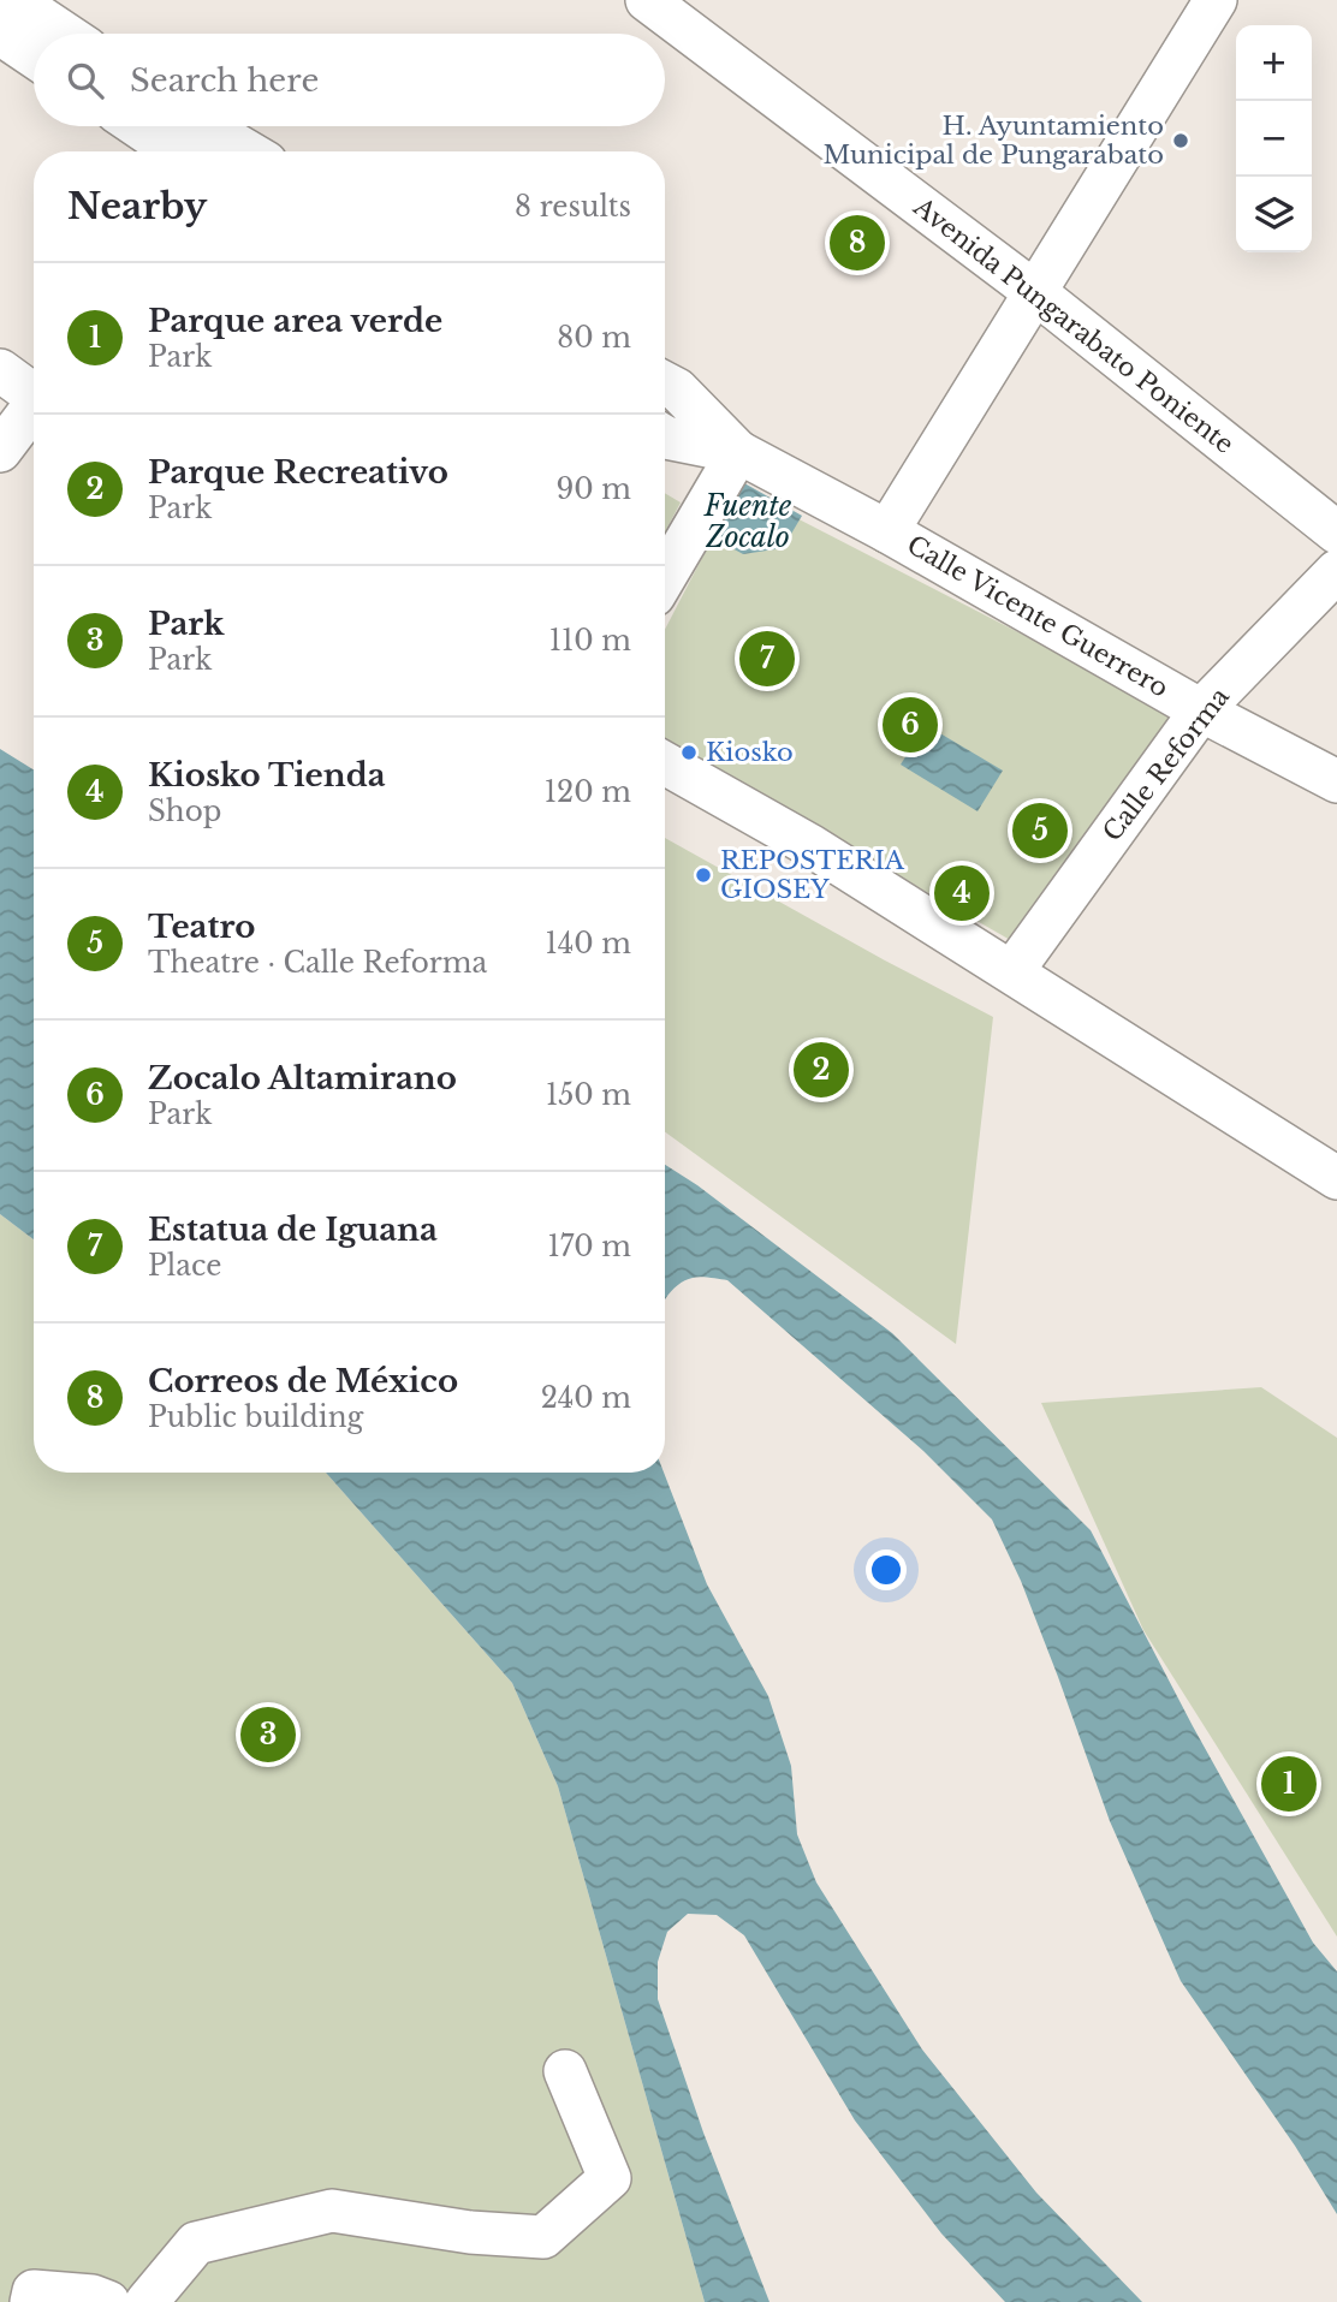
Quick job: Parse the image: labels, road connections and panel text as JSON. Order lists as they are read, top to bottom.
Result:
{
  "streets": {
    "street": ["Avenida Pungarabato Poniente", "Calle Vicente Guerrero", "Calle Reforma"]
  },
  "crossings": [
    ["Calle Vicente Guerrero", "Calle Reforma"]
  ],
  "water": ["Fuente Zocalo"],
  "places": ["H. Ayuntamiento Municipal de Pungarabato", "Kiosko", "REPOSTERIA GIOSEY"],
  "page": {
    "map_buttons": ["+", "−"],
    "search": "Search here",
    "heading": ["Nearby", "8 results"],
    "pins": [
      "8",
      "7",
      "6",
      "5",
      "4",
      "2",
      "3",
      "1"
    ],
    "list": [
      {
        "mark": "1",
        "name": "Parque area verde",
        "note": "Park",
        "value": "80 m"
      },
      {
        "mark": "2",
        "name": "Parque Recreativo",
        "note": "Park",
        "value": "90 m"
      },
      {
        "mark": "3",
        "name": "Park",
        "note": "Park",
        "value": "110 m"
      },
      {
        "mark": "4",
        "name": "Kiosko Tienda",
        "note": "Shop",
        "value": "120 m"
      },
      {
        "mark": "5",
        "name": "Teatro",
        "note": "Theatre · Calle Reforma",
        "value": "140 m"
      },
      {
        "mark": "6",
        "name": "Zocalo Altamirano",
        "note": "Park",
        "value": "150 m"
      },
      {
        "mark": "7",
        "name": "Estatua de Iguana",
        "note": "Place",
        "value": "170 m"
      },
      {
        "mark": "8",
        "name": "Correos de México",
        "note": "Public building",
        "value": "240 m"
      }
    ]
  }
}
